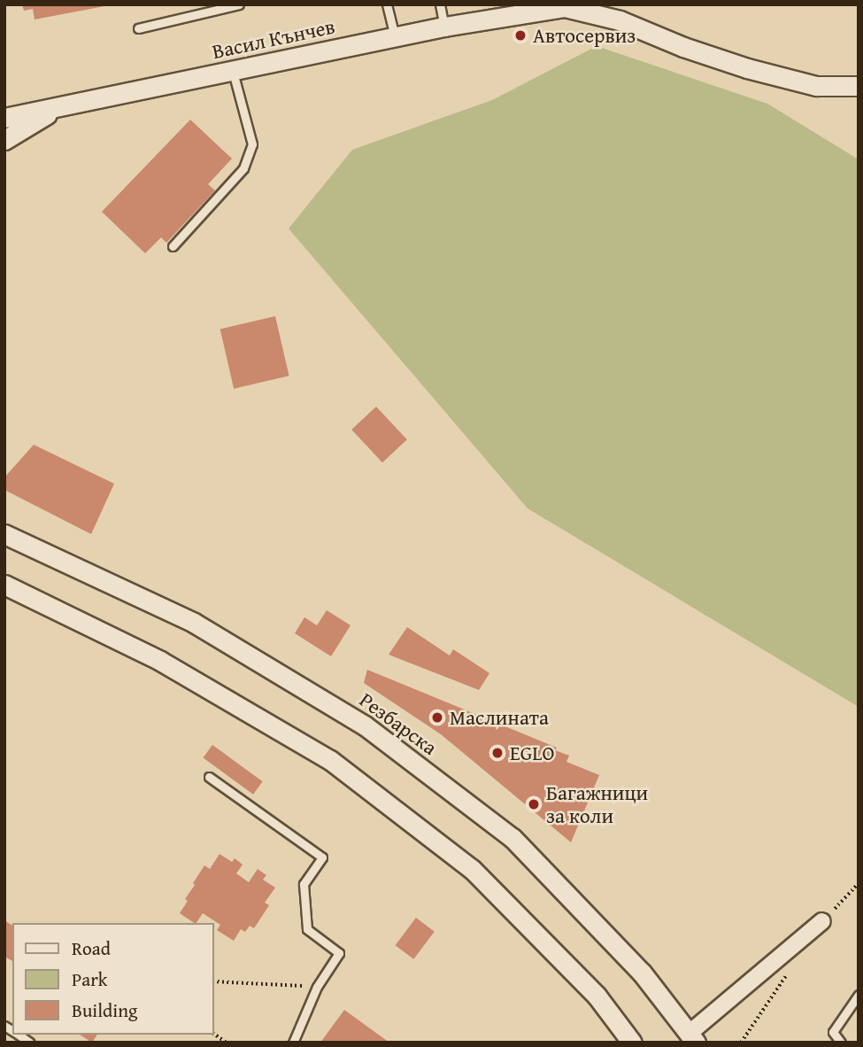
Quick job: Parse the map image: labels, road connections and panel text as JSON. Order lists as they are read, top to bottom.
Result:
{
  "streets": {
    "street": ["Васил Кънчев", "Резбарска"]
  },
  "places": [
    "Автосервиз",
    "Маслината",
    "EGLO",
    "Багажници за коли"
  ],
  "legend": ["Road", "Park", "Building"]
}
